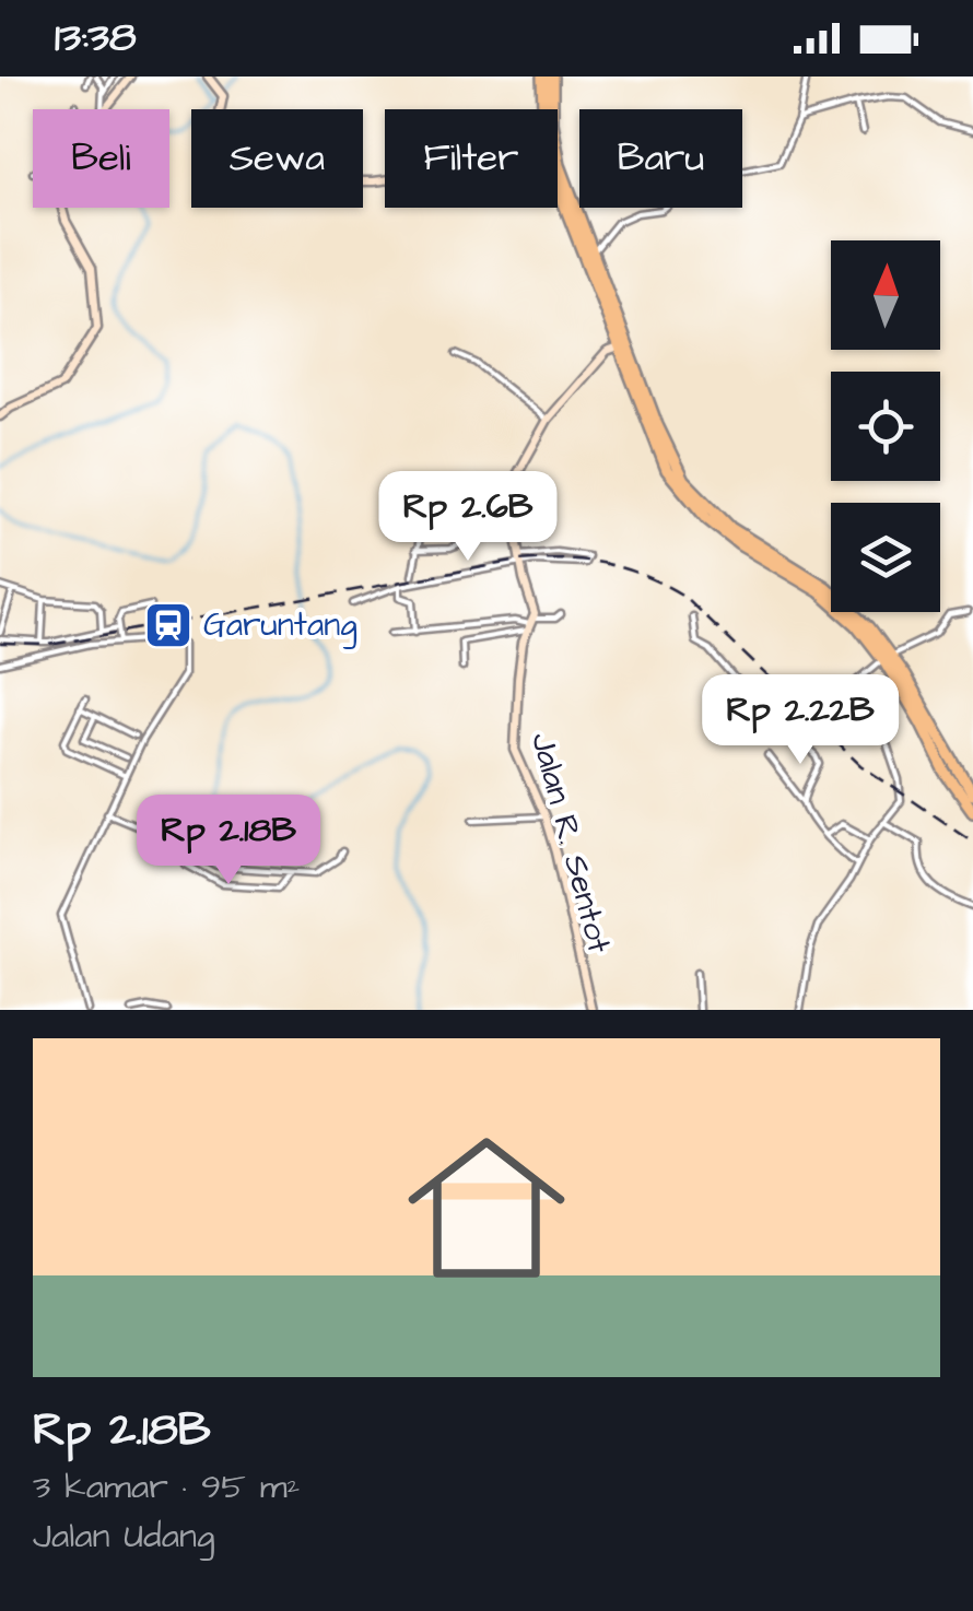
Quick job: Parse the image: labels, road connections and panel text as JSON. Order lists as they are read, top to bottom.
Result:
{
  "streets": {
    "street": ["Jalan R. Sentot"]
  },
  "places": {
    "station": ["Garuntang"]
  },
  "north": "top",
  "page": {
    "status": "13:38",
    "chip": [
      "Beli",
      "Sewa",
      "Filter",
      "Baru"
    ],
    "price": ["Rp 2.6B", "Rp 2.22B", "Rp 2.18B"],
    "list": [
      {
        "name": "Rp 2.18B",
        "note": "3 kamar · 95 m² · Jalan Udang"
      }
    ]
  }
}
